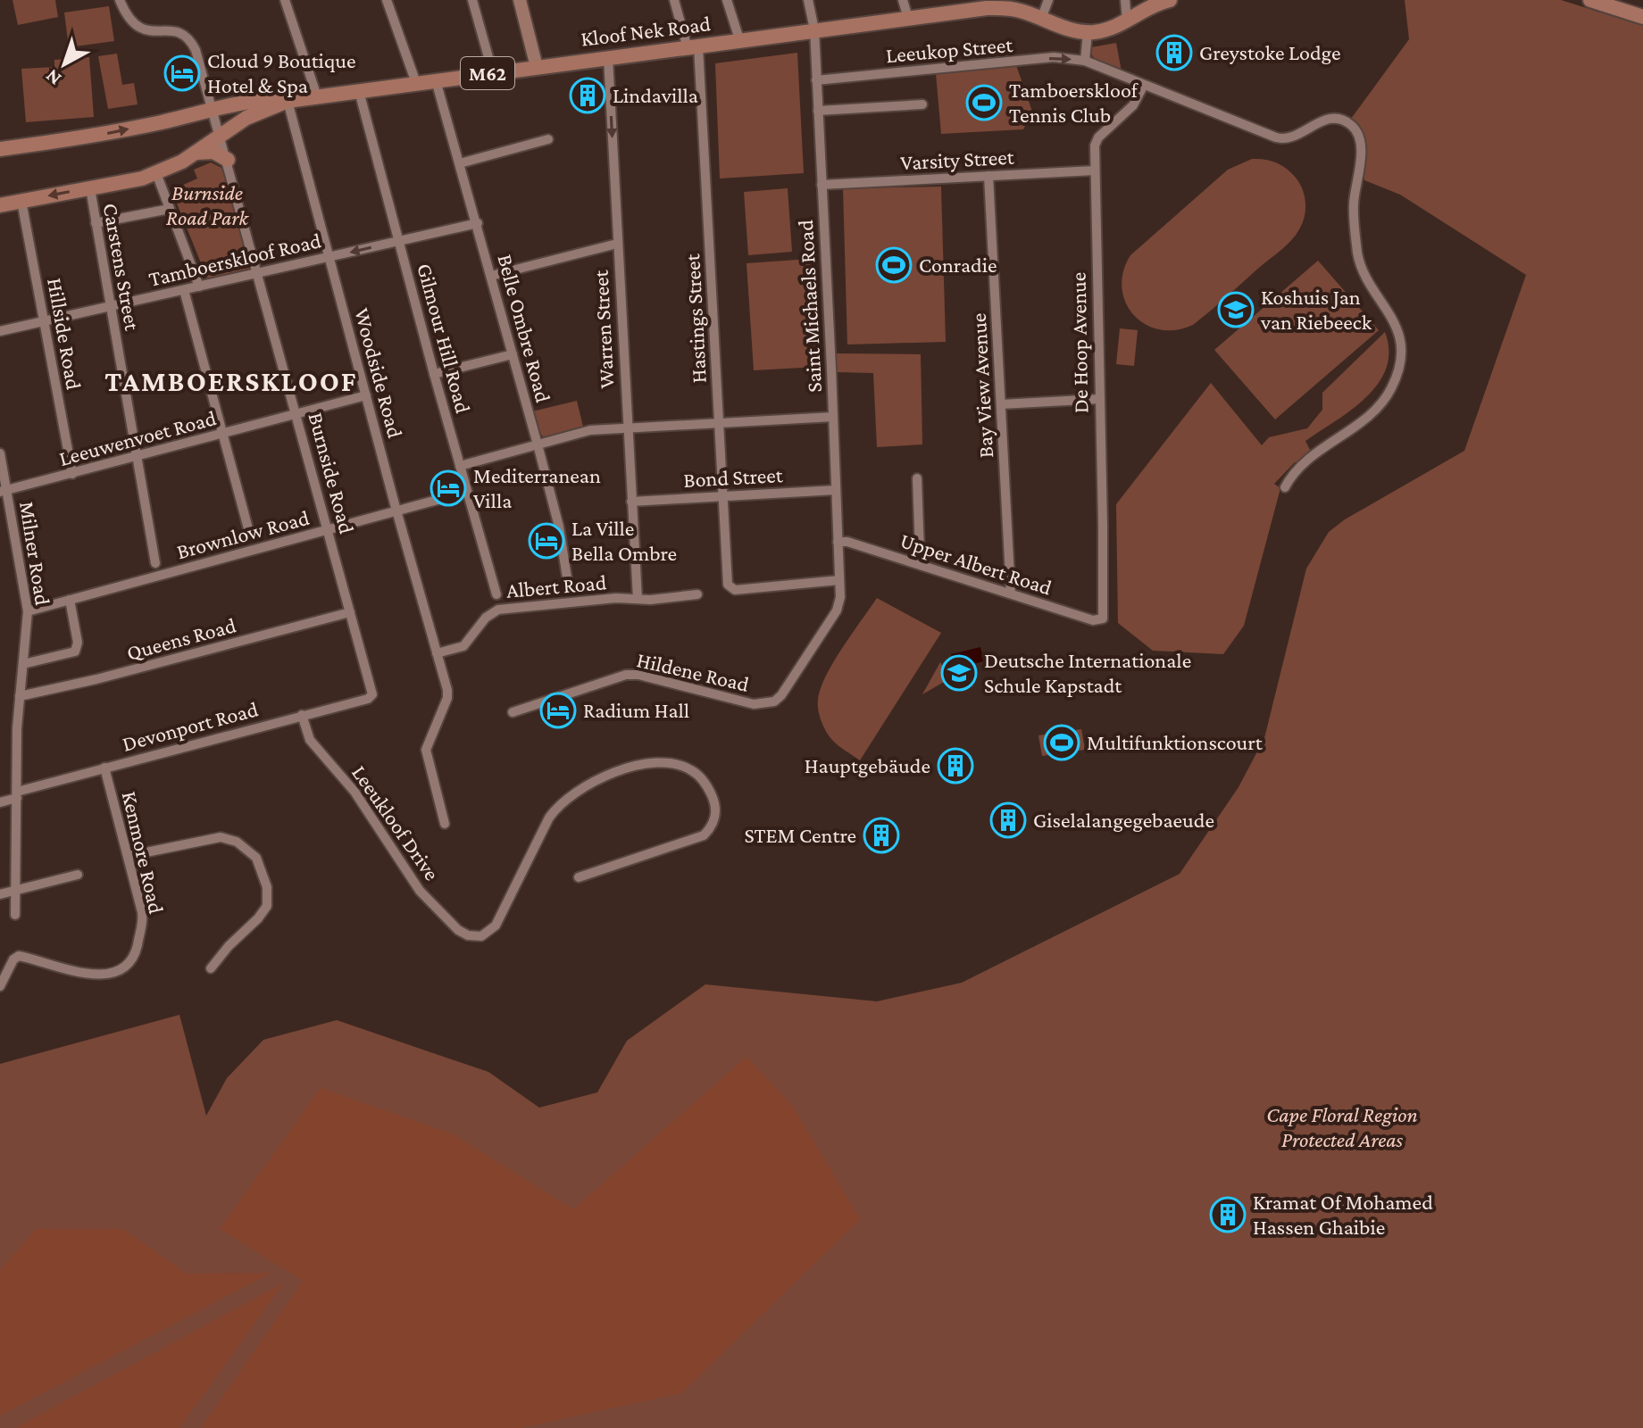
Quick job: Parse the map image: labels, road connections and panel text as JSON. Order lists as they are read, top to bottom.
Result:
{
  "streets": {
    "main road": ["Kloof Nek Road", "M62"],
    "street": [
      "Leeukop Street",
      "Varsity Street",
      "Tamboerskloof Road",
      "Carstens Street",
      "Saint Michaels Road",
      "Hastings Street",
      "Belle Ombre Road",
      "Warren Street",
      "Hillside Road",
      "Gilmour Hill Road",
      "De Hoop Avenue",
      "Woodside Road",
      "Bay View Avenue",
      "Leeuwenvoet Road",
      "Burnside Road",
      "Bond Street",
      "Brownlow Road",
      "Milner Road",
      "Upper Albert Road",
      "Albert Road",
      "Queens Road",
      "Hildene Road",
      "Devonport Road",
      "Leeukloof Drive",
      "Kenmore Road"
    ]
  },
  "crossings": [
    ["Kloof Nek Road", "M62"],
    ["Kloof Nek Road", "Saint Michaels Road"],
    ["Kloof Nek Road", "Hastings Street"],
    ["Kloof Nek Road", "Belle Ombre Road"],
    ["Kloof Nek Road", "Warren Street"],
    ["Kloof Nek Road", "Gilmour Hill Road"],
    ["Kloof Nek Road", "Woodside Road"],
    ["Leeukop Street", "Saint Michaels Road"],
    ["Leeukop Street", "De Hoop Avenue"],
    ["M62", "Carstens Street"],
    ["M62", "Hillside Road"],
    ["M62", "Woodside Road"],
    ["M62", "Burnside Road"],
    ["Varsity Street", "Saint Michaels Road"],
    ["Varsity Street", "De Hoop Avenue"],
    ["Varsity Street", "Bay View Avenue"],
    ["Tamboerskloof Road", "Carstens Street"],
    ["Tamboerskloof Road", "Belle Ombre Road"],
    ["Tamboerskloof Road", "Hillside Road"],
    ["Tamboerskloof Road", "Gilmour Hill Road"],
    ["Tamboerskloof Road", "Woodside Road"],
    ["Tamboerskloof Road", "Burnside Road"],
    ["Carstens Street", "Leeuwenvoet Road"],
    ["Saint Michaels Road", "Hastings Street"],
    ["Saint Michaels Road", "Bond Street"],
    ["Saint Michaels Road", "Upper Albert Road"],
    ["Saint Michaels Road", "Hildene Road"],
    ["Hastings Street", "Bond Street"],
    ["Hastings Street", "Hildene Road"],
    ["Warren Street", "Bond Street"],
    ["Warren Street", "Albert Road"],
    ["Hillside Road", "Leeuwenvoet Road"],
    ["Gilmour Hill Road", "Brownlow Road"],
    ["De Hoop Avenue", "Upper Albert Road"],
    ["Woodside Road", "Leeuwenvoet Road"],
    ["Woodside Road", "Brownlow Road"],
    ["Woodside Road", "Albert Road"],
    ["Bay View Avenue", "Upper Albert Road"],
    ["Leeuwenvoet Road", "Burnside Road"],
    ["Leeuwenvoet Road", "Milner Road"],
    ["Burnside Road", "Brownlow Road"],
    ["Burnside Road", "Queens Road"],
    ["Burnside Road", "Devonport Road"],
    ["Brownlow Road", "Milner Road"],
    ["Milner Road", "Queens Road"],
    ["Milner Road", "Devonport Road"],
    ["Devonport Road", "Leeukloof Drive"],
    ["Devonport Road", "Kenmore Road"]
  ],
  "districts": ["TAMBOERSKLOOF"],
  "parks": ["Burnside Road Park", "Cape Floral Region Protected Areas"],
  "places": {
    "building": [
      "Greystoke Lodge",
      "Lindavilla",
      "Hauptgebäude",
      "Giselalangegebaeude",
      "STEM Centre",
      "Kramat Of Mohamed Hassen Ghaibie"
    ],
    "hotel": [
      "Cloud 9 Boutique Hotel & Spa",
      "Mediterranean Villa",
      "La Ville Bella Ombre",
      "Radium Hall"
    ],
    "sports": ["Tamboerskloof Tennis Club", "Conradie", "Multifunktionscourt"],
    "school or university": ["Koshuis Jan van Riebeeck", "Deutsche Internationale Schule Kapstadt"]
  },
  "north": "bottom left"
}
